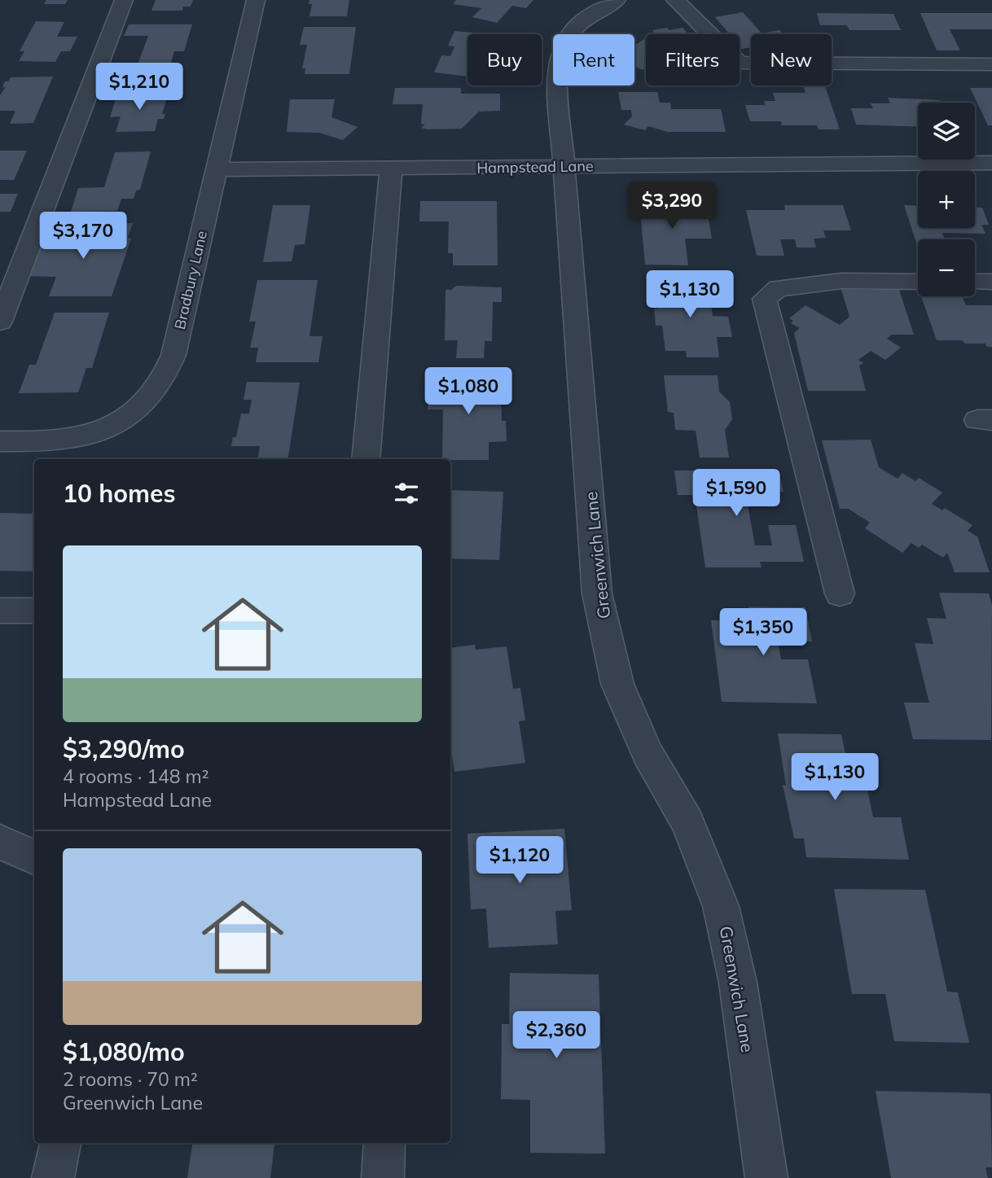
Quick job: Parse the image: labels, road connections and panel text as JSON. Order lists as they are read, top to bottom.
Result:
{
  "streets": {
    "street": ["Hampstead Lane", "Bradbury Lane", "Greenwich Lane"]
  },
  "crossings": [
    ["Hampstead Lane", "Bradbury Lane"],
    ["Hampstead Lane", "Greenwich Lane"]
  ],
  "page": {
    "chip": [
      "Buy",
      "Rent",
      "Filters",
      "New"
    ],
    "price": [
      "$1,210",
      "$3,290",
      "$3,170",
      "$1,130",
      "$1,080",
      "$1,590",
      "$1,350",
      "$1,130",
      "$1,120",
      "$2,360"
    ],
    "map_buttons": ["+", "−"],
    "heading": "10 homes",
    "list": [
      {
        "name": "$3,290/mo",
        "note": "4 rooms · 148 m² · Hampstead Lane"
      },
      {
        "name": "$1,080/mo",
        "note": "2 rooms · 70 m² · Greenwich Lane"
      }
    ]
  }
}
